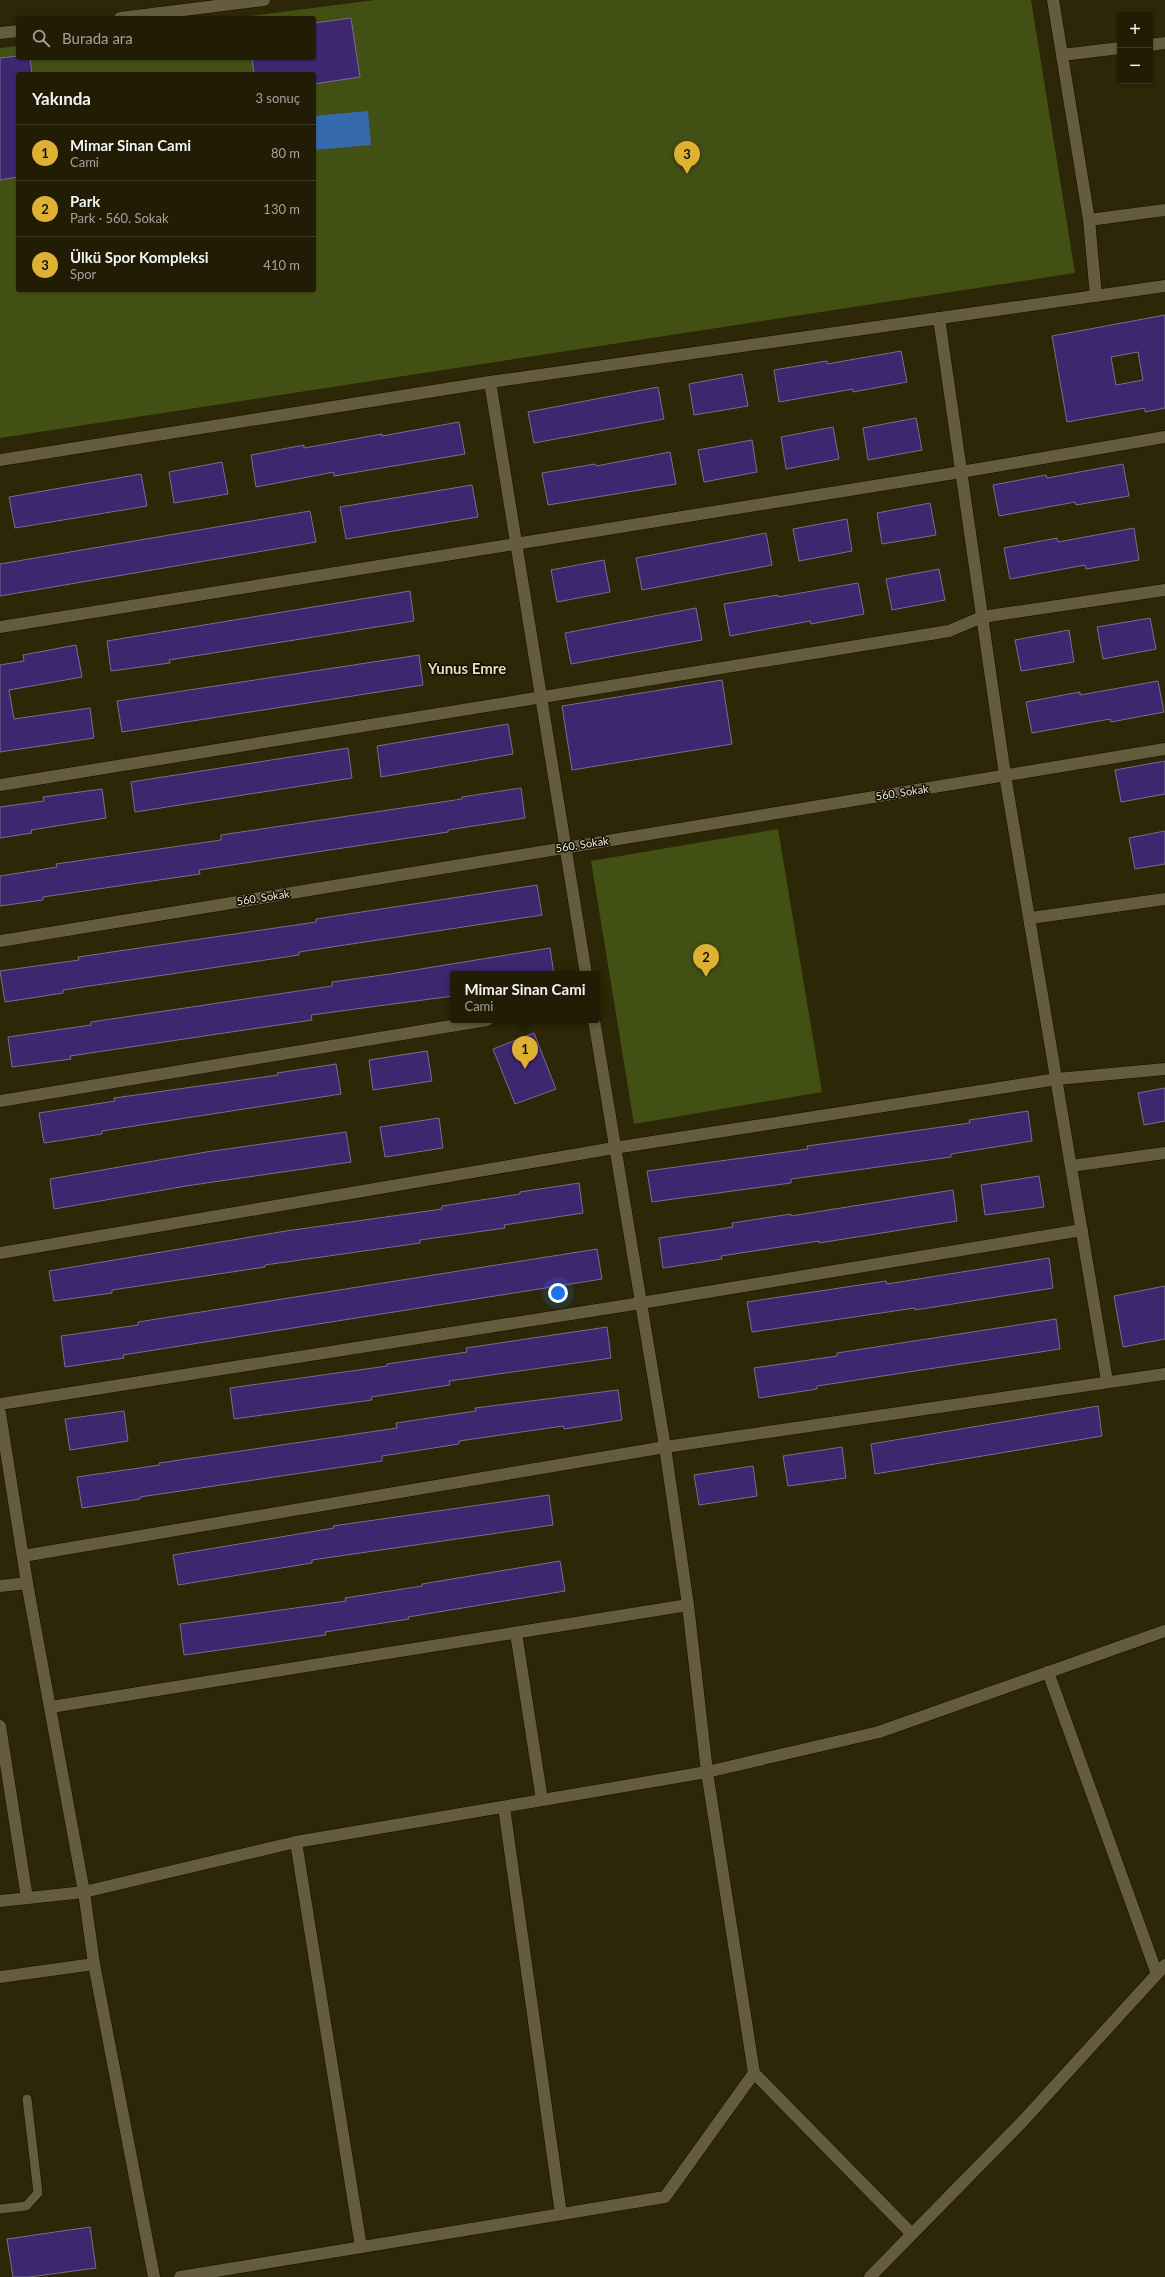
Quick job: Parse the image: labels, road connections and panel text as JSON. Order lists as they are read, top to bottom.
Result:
{
  "streets": {
    "street": ["560. Sokak"]
  },
  "districts": ["Yunus Emre"],
  "page": {
    "map_buttons": ["+", "−"],
    "search": "Burada ara",
    "heading": ["Yakında", "3 sonuç"],
    "list": [
      {
        "mark": "1",
        "name": "Mimar Sinan Cami",
        "note": "Cami",
        "value": "80 m"
      },
      {
        "mark": "2",
        "name": "Park",
        "note": "Park · 560. Sokak",
        "value": "130 m"
      },
      {
        "mark": "3",
        "name": "Ülkü Spor Kompleksi",
        "note": "Spor",
        "value": "410 m"
      }
    ],
    "pins": ["3", "2", "1"],
    "popup": ["Mimar Sinan Cami", "Cami"]
  }
}
